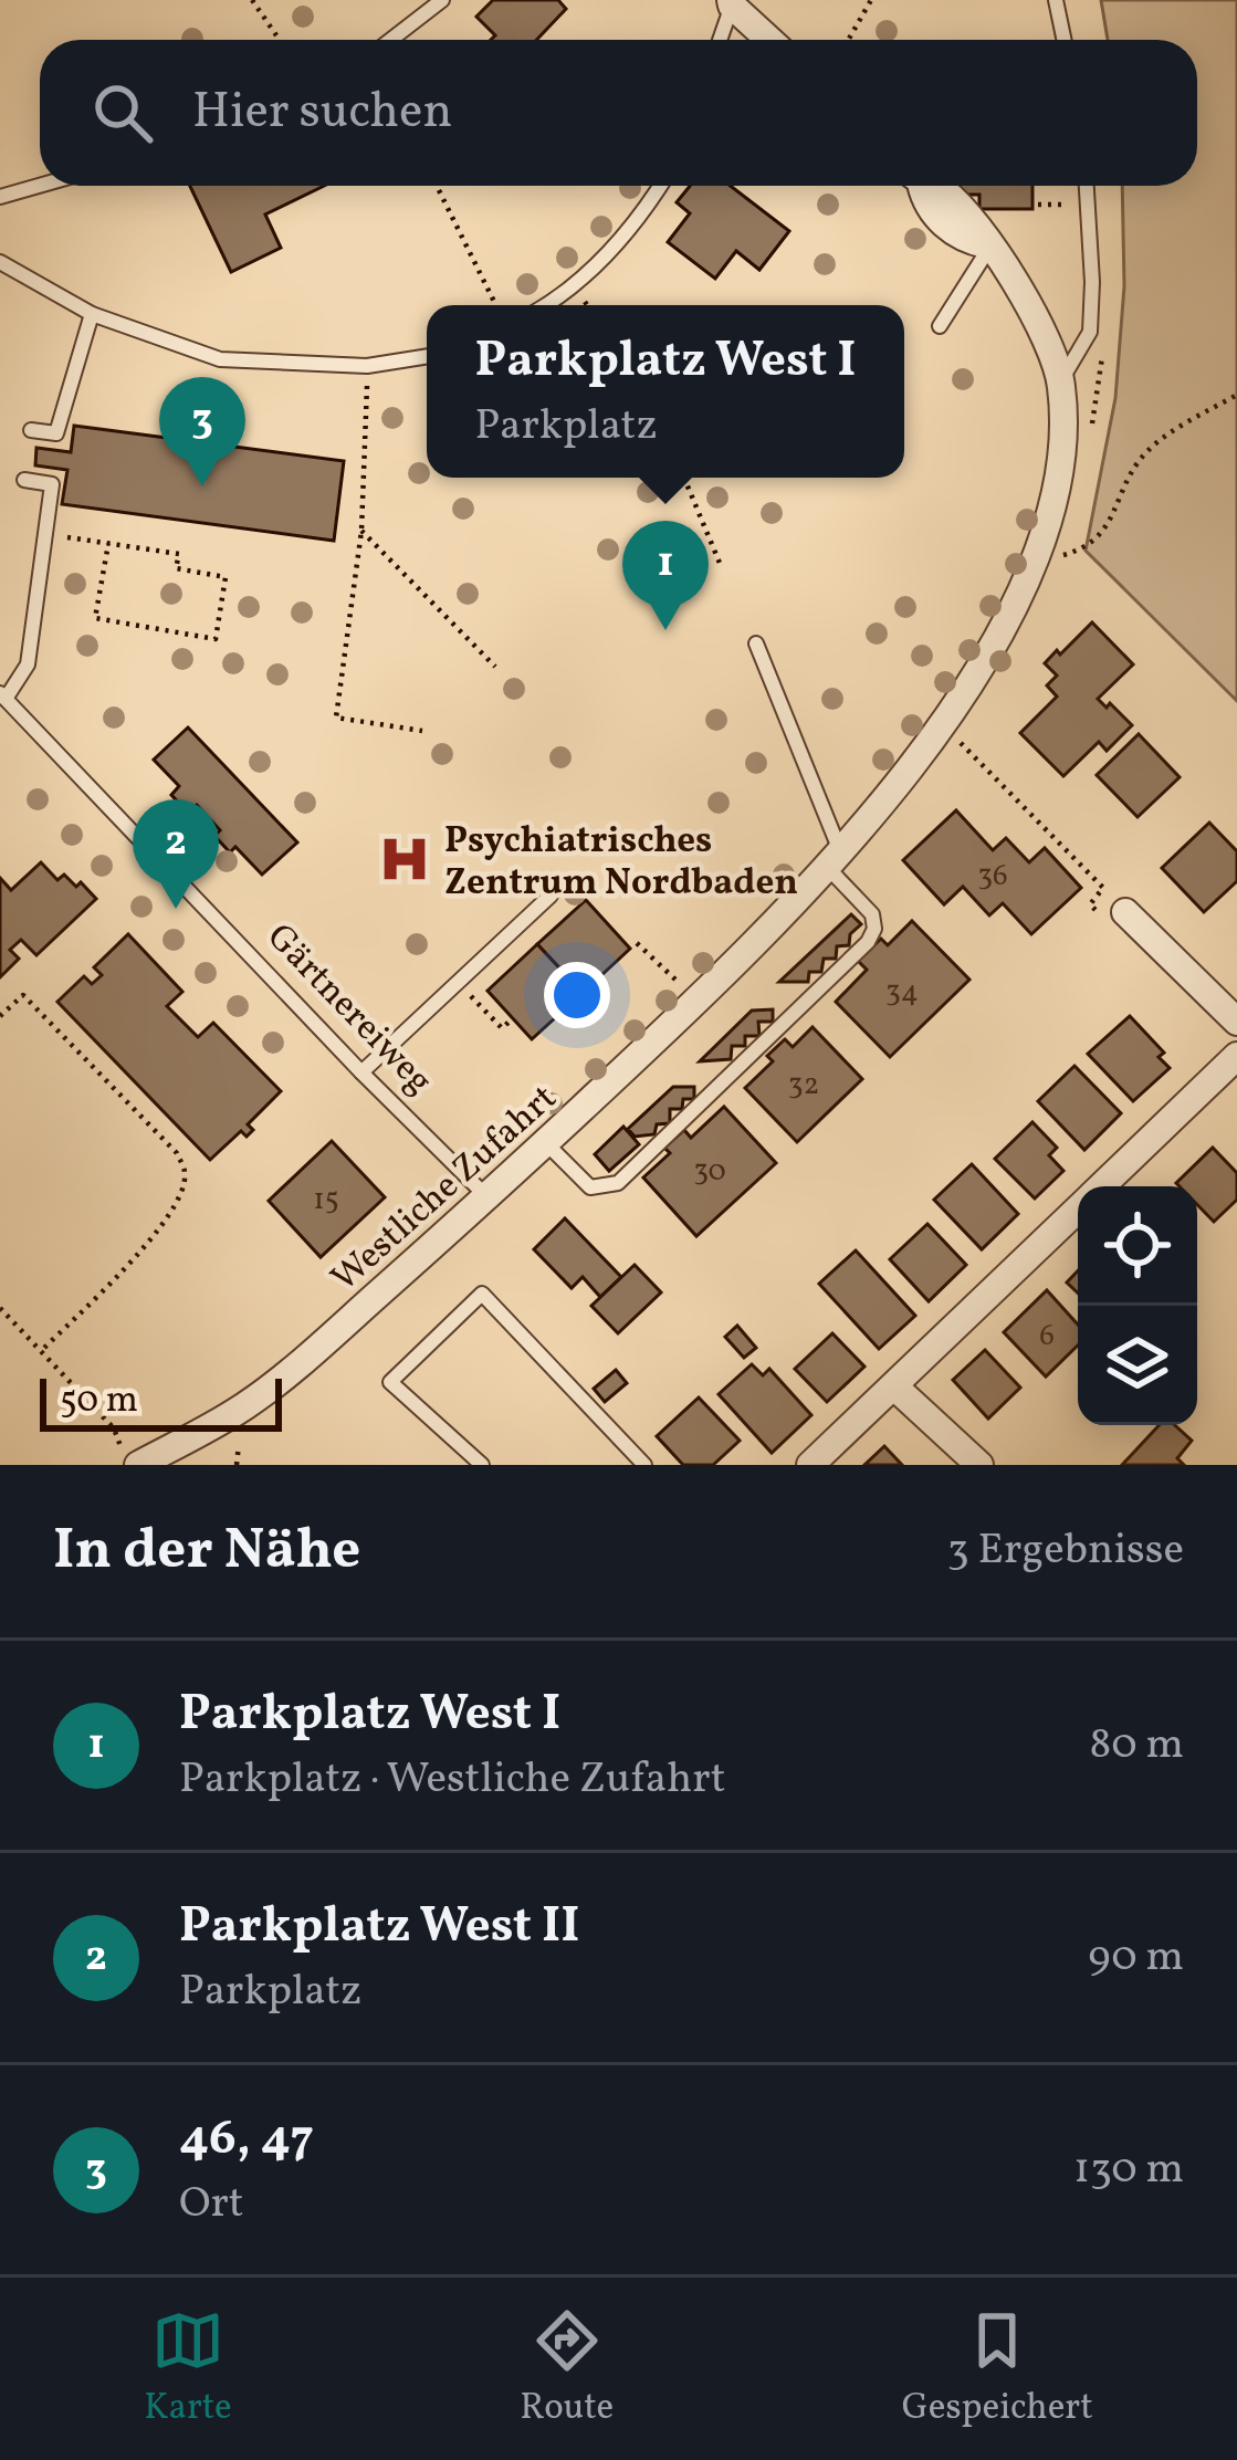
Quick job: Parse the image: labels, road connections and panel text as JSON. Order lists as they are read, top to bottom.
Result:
{
  "streets": {
    "street": ["Westliche Zufahrt"],
    "lane": ["Gärtnereiweg"]
  },
  "crossings": [
    ["Gärtnereiweg", "Westliche Zufahrt"]
  ],
  "places": {
    "hospital": ["Psychiatrisches Zentrum Nordbaden"]
  },
  "house_numbers": [
    "36",
    "34",
    "32",
    "30",
    "15",
    "6"
  ],
  "scale_bar": "50 m",
  "page": {
    "search": "Hier suchen",
    "popup": ["Parkplatz West I", "Parkplatz"],
    "pins": ["3", "1", "2"],
    "scale": "50 m",
    "heading": ["In der Nähe", "3 Ergebnisse"],
    "list": [
      {
        "mark": "1",
        "name": "Parkplatz West I",
        "note": "Parkplatz · Westliche Zufahrt",
        "value": "80 m"
      },
      {
        "mark": "2",
        "name": "Parkplatz West II",
        "note": "Parkplatz",
        "value": "90 m"
      },
      {
        "mark": "3",
        "name": "46, 47",
        "note": "Ort",
        "value": "130 m"
      }
    ],
    "nav": ["Karte", "Route", "Gespeichert"]
  }
}
